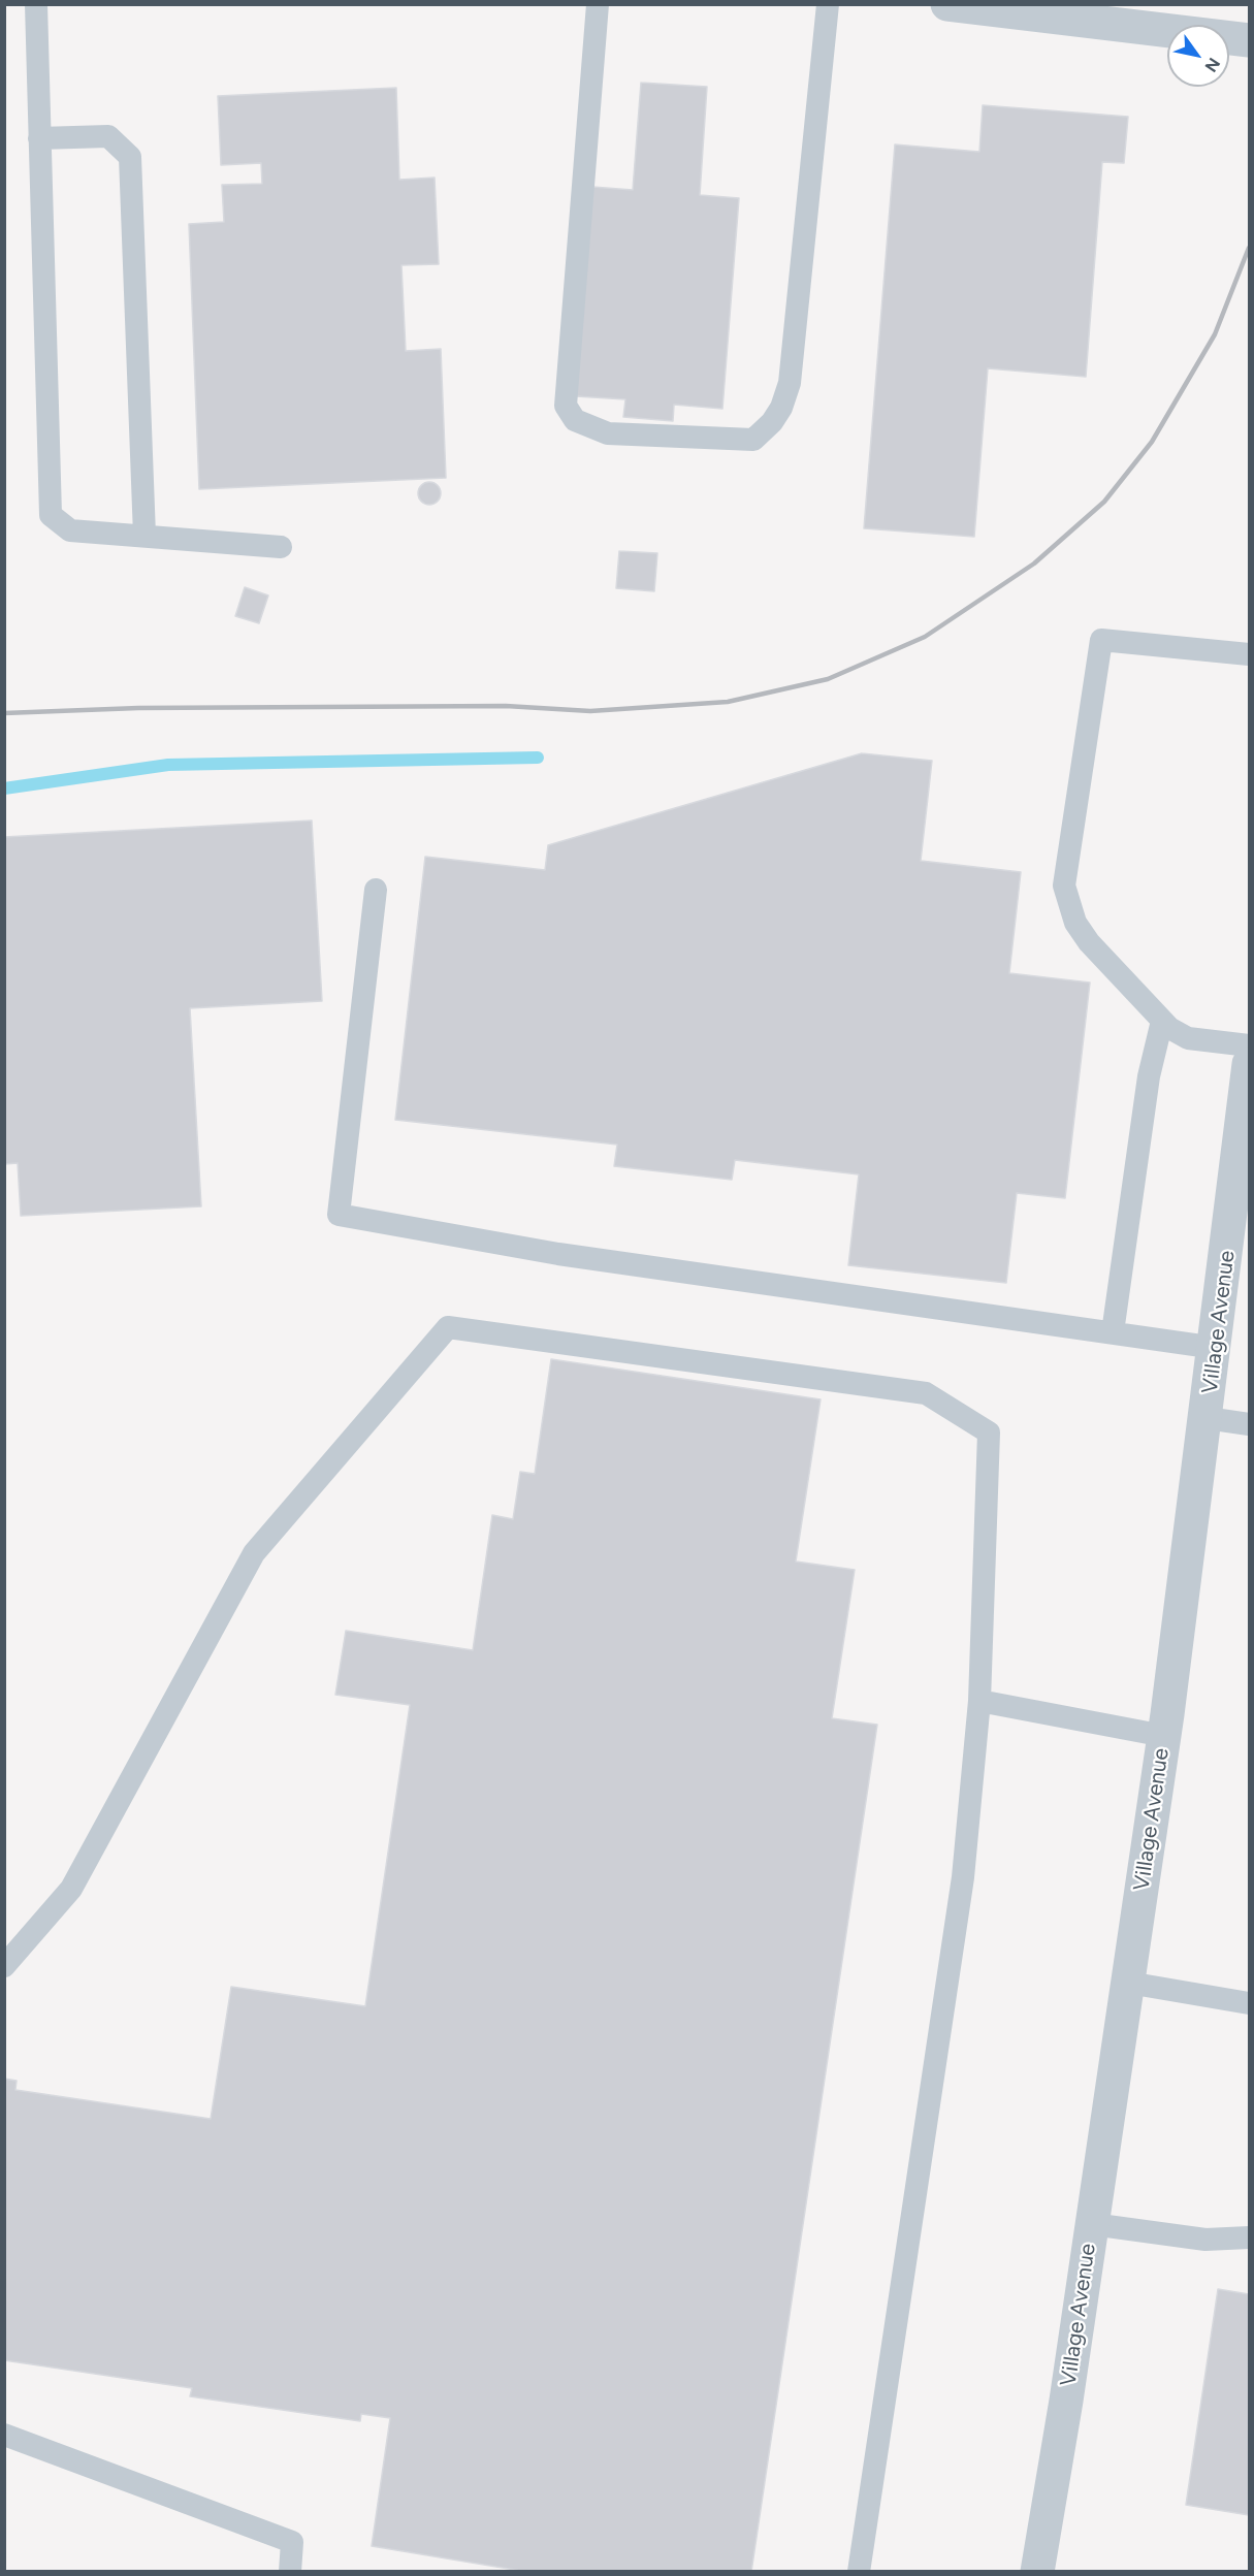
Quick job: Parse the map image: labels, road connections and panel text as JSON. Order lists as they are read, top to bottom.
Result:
{
  "streets": {
    "street": ["Village Avenue"]
  },
  "north": "bottom right"
}
